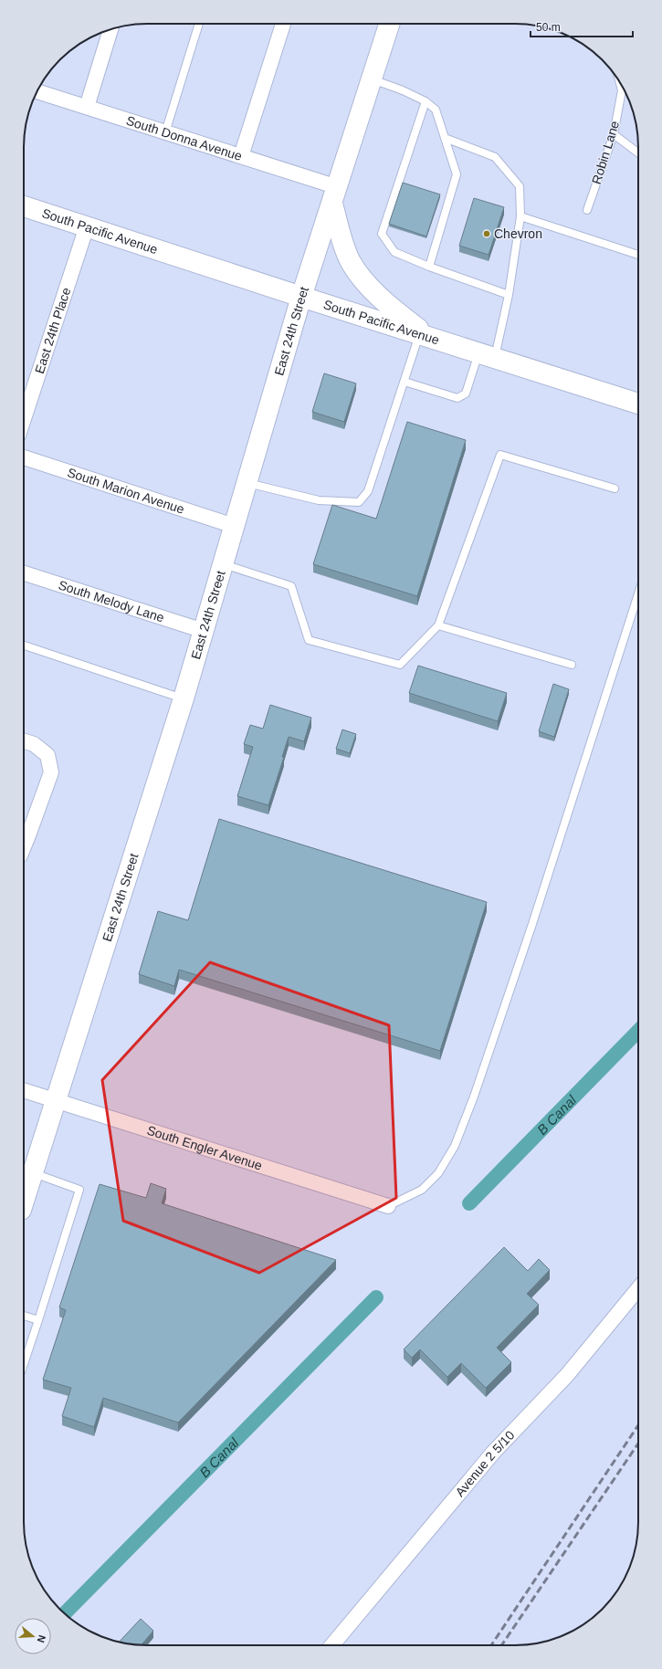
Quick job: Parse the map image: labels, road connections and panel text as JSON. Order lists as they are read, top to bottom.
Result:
{
  "streets": {
    "main road": ["South Pacific Avenue", "East 24th Street"],
    "street": [
      "South Donna Avenue",
      "East 24th Place",
      "South Marion Avenue",
      "South Melody Lane",
      "South Engler Avenue",
      "Avenue 2 5/10"
    ],
    "lane": ["Robin Lane"]
  },
  "crossings": [
    ["South Donna Avenue", "East 24th Street"],
    ["South Pacific Avenue", "East 24th Place"],
    ["South Pacific Avenue", "East 24th Street"],
    ["East 24th Street", "South Marion Avenue"],
    ["East 24th Street", "South Melody Lane"],
    ["East 24th Street", "South Engler Avenue"]
  ],
  "water": ["B Canal"],
  "places": ["Chevron"],
  "scale_bar": "50 m",
  "north": "right"
}
